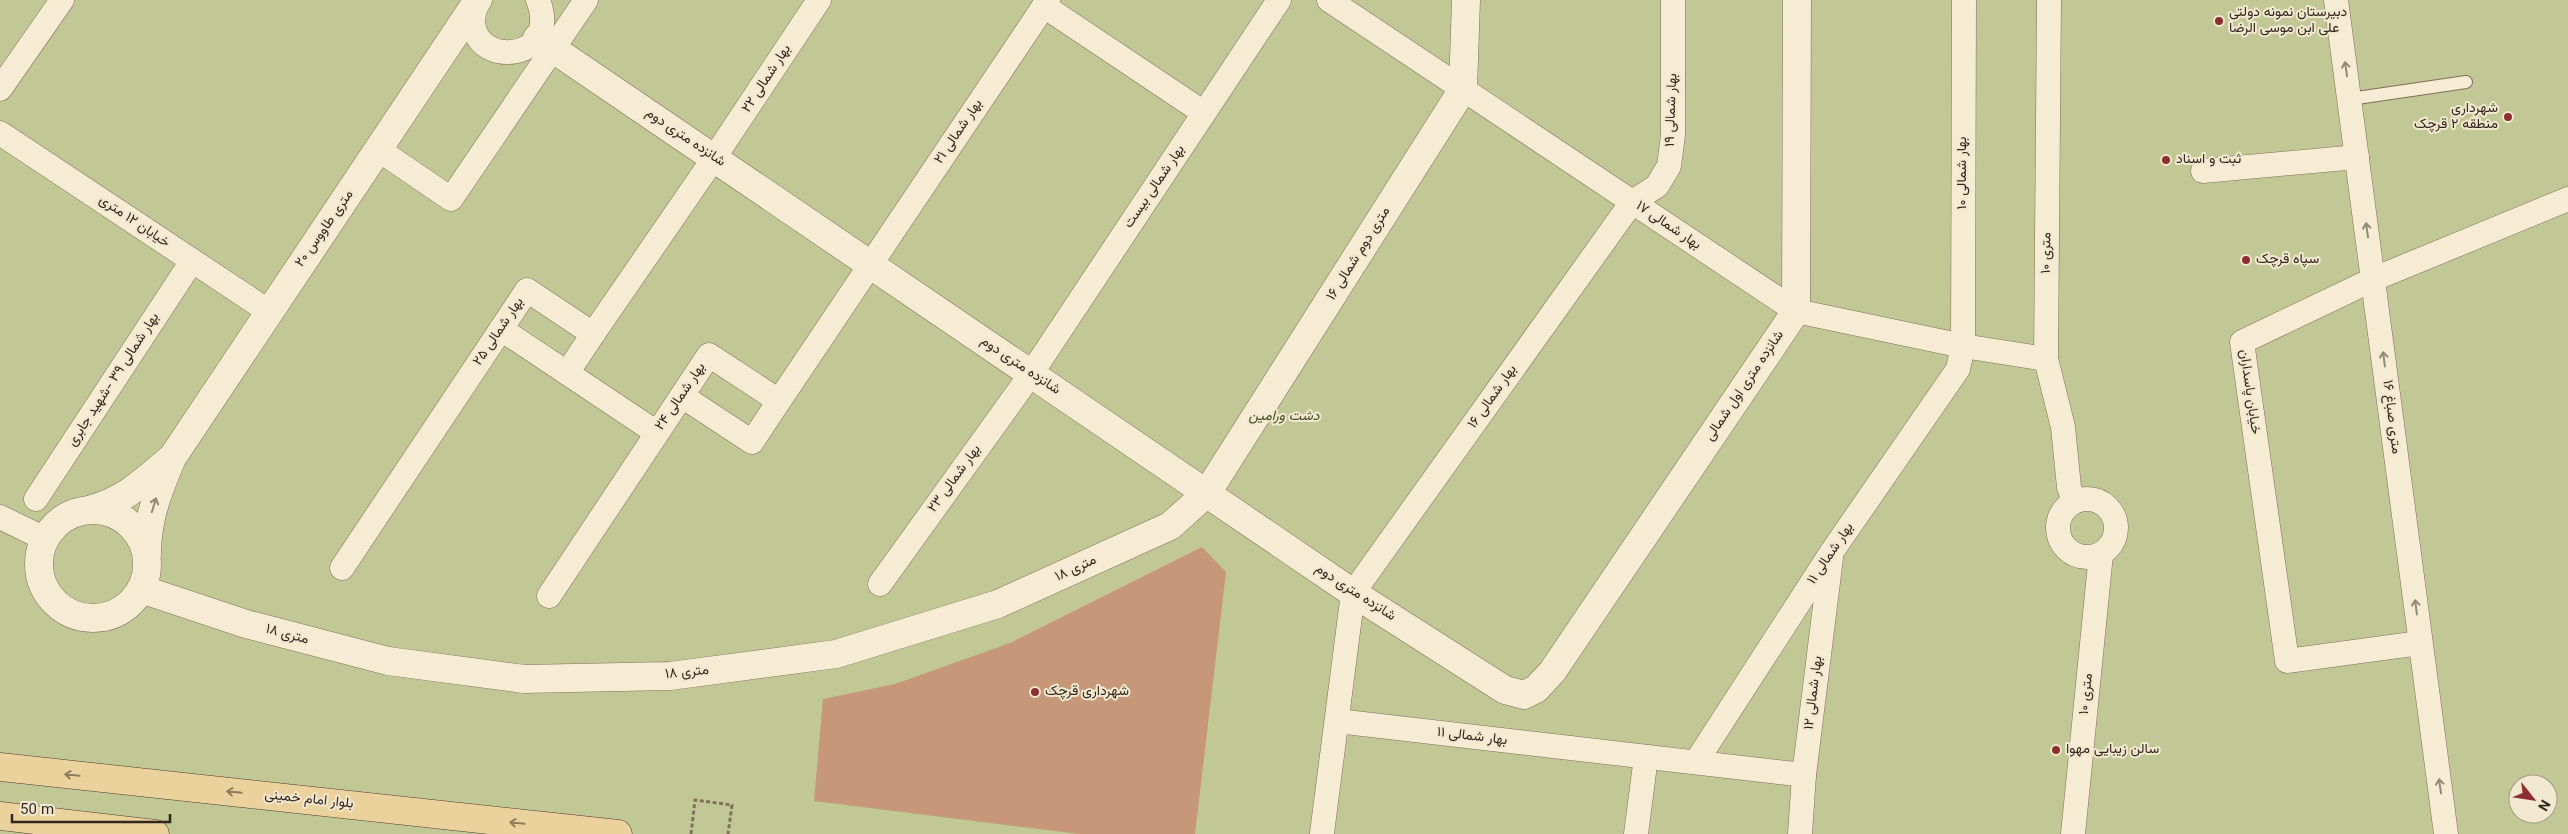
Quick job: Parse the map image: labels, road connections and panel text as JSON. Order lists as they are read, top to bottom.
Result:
{
  "streets": {
    "main road": ["بلوار امام خمینی"],
    "street": [
      "بهار شمالی ۲۲",
      "بهار شمالی ۱۹",
      "بهار شمالی ۲۱",
      "شانزده متری دوم",
      "بهار شمالی ۱۰",
      "بهار شمالی بیست",
      "خیابان ۱۲ متری",
      "بهار شمالی ۱۷",
      "۲۰ متری طاووس",
      "۱۰ متری",
      "۱۶ متری دوم شمالی",
      "بهار شمالی ۲۵",
      "بهار شمالی ۳۹ -شهید جابری",
      "شانزده متری اول شمالی",
      "خیابان پاسداران",
      "بهار شمالی ۲۴",
      "بهار شمالی ۱۶",
      "۱۶ متری صباغ",
      "بهار شمالی ۲۳",
      "بهار شمالی ۱۱",
      "۱۸ متری",
      "بهار شمالی ۱۲"
    ]
  },
  "crossings": [
    ["بهار شمالی ۲۲", "شانزده متری دوم"],
    ["بهار شمالی ۱۹", "بهار شمالی ۱۷"],
    ["بهار شمالی ۱۹", "بهار شمالی ۱۶"],
    ["بهار شمالی ۲۱", "شانزده متری دوم"],
    ["شانزده متری دوم", "بهار شمالی بیست"],
    ["شانزده متری دوم", "۱۶ متری دوم شمالی"],
    ["شانزده متری دوم", "شانزده متری اول شمالی"],
    ["شانزده متری دوم", "بهار شمالی ۱۶"],
    ["شانزده متری دوم", "بهار شمالی ۲۳"],
    ["شانزده متری دوم", "۱۸ متری"],
    ["بهار شمالی ۱۰", "بهار شمالی ۱۷"],
    ["بهار شمالی ۱۰", "بهار شمالی ۱۱"],
    ["بهار شمالی بیست", "بهار شمالی ۲۳"],
    ["خیابان ۱۲ متری", "۲۰ متری طاووس"],
    ["خیابان ۱۲ متری", "بهار شمالی ۳۹ -شهید جابری"],
    ["بهار شمالی ۱۷", "۱۰ متری"],
    ["بهار شمالی ۱۷", "۱۶ متری دوم شمالی"],
    ["بهار شمالی ۱۷", "شانزده متری اول شمالی"],
    ["بهار شمالی ۱۷", "بهار شمالی ۱۶"],
    ["بهار شمالی ۱۷", "بهار شمالی ۱۱"],
    ["۲۰ متری طاووس", "۱۸ متری"],
    ["۱۶ متری دوم شمالی", "۱۸ متری"],
    ["خیابان پاسداران", "۱۶ متری صباغ"],
    ["بهار شمالی ۱۱", "بهار شمالی ۱۲"]
  ],
  "one_way": ["۱۶ متری صباغ", "بلوار امام خمینی"],
  "parks": ["دشت ورامین"],
  "places": [
    "دبیرستان نمونه دولتی علی ابن موسی الرضا",
    "شهرداری منطقه ۲ قرچک",
    "ثبت و اسناد",
    "سپاه قرچک",
    "شهرداری قرچک",
    "سالن زیبایی مهوا"
  ],
  "scale_bar": "50 m",
  "north": "bottom right"
}
